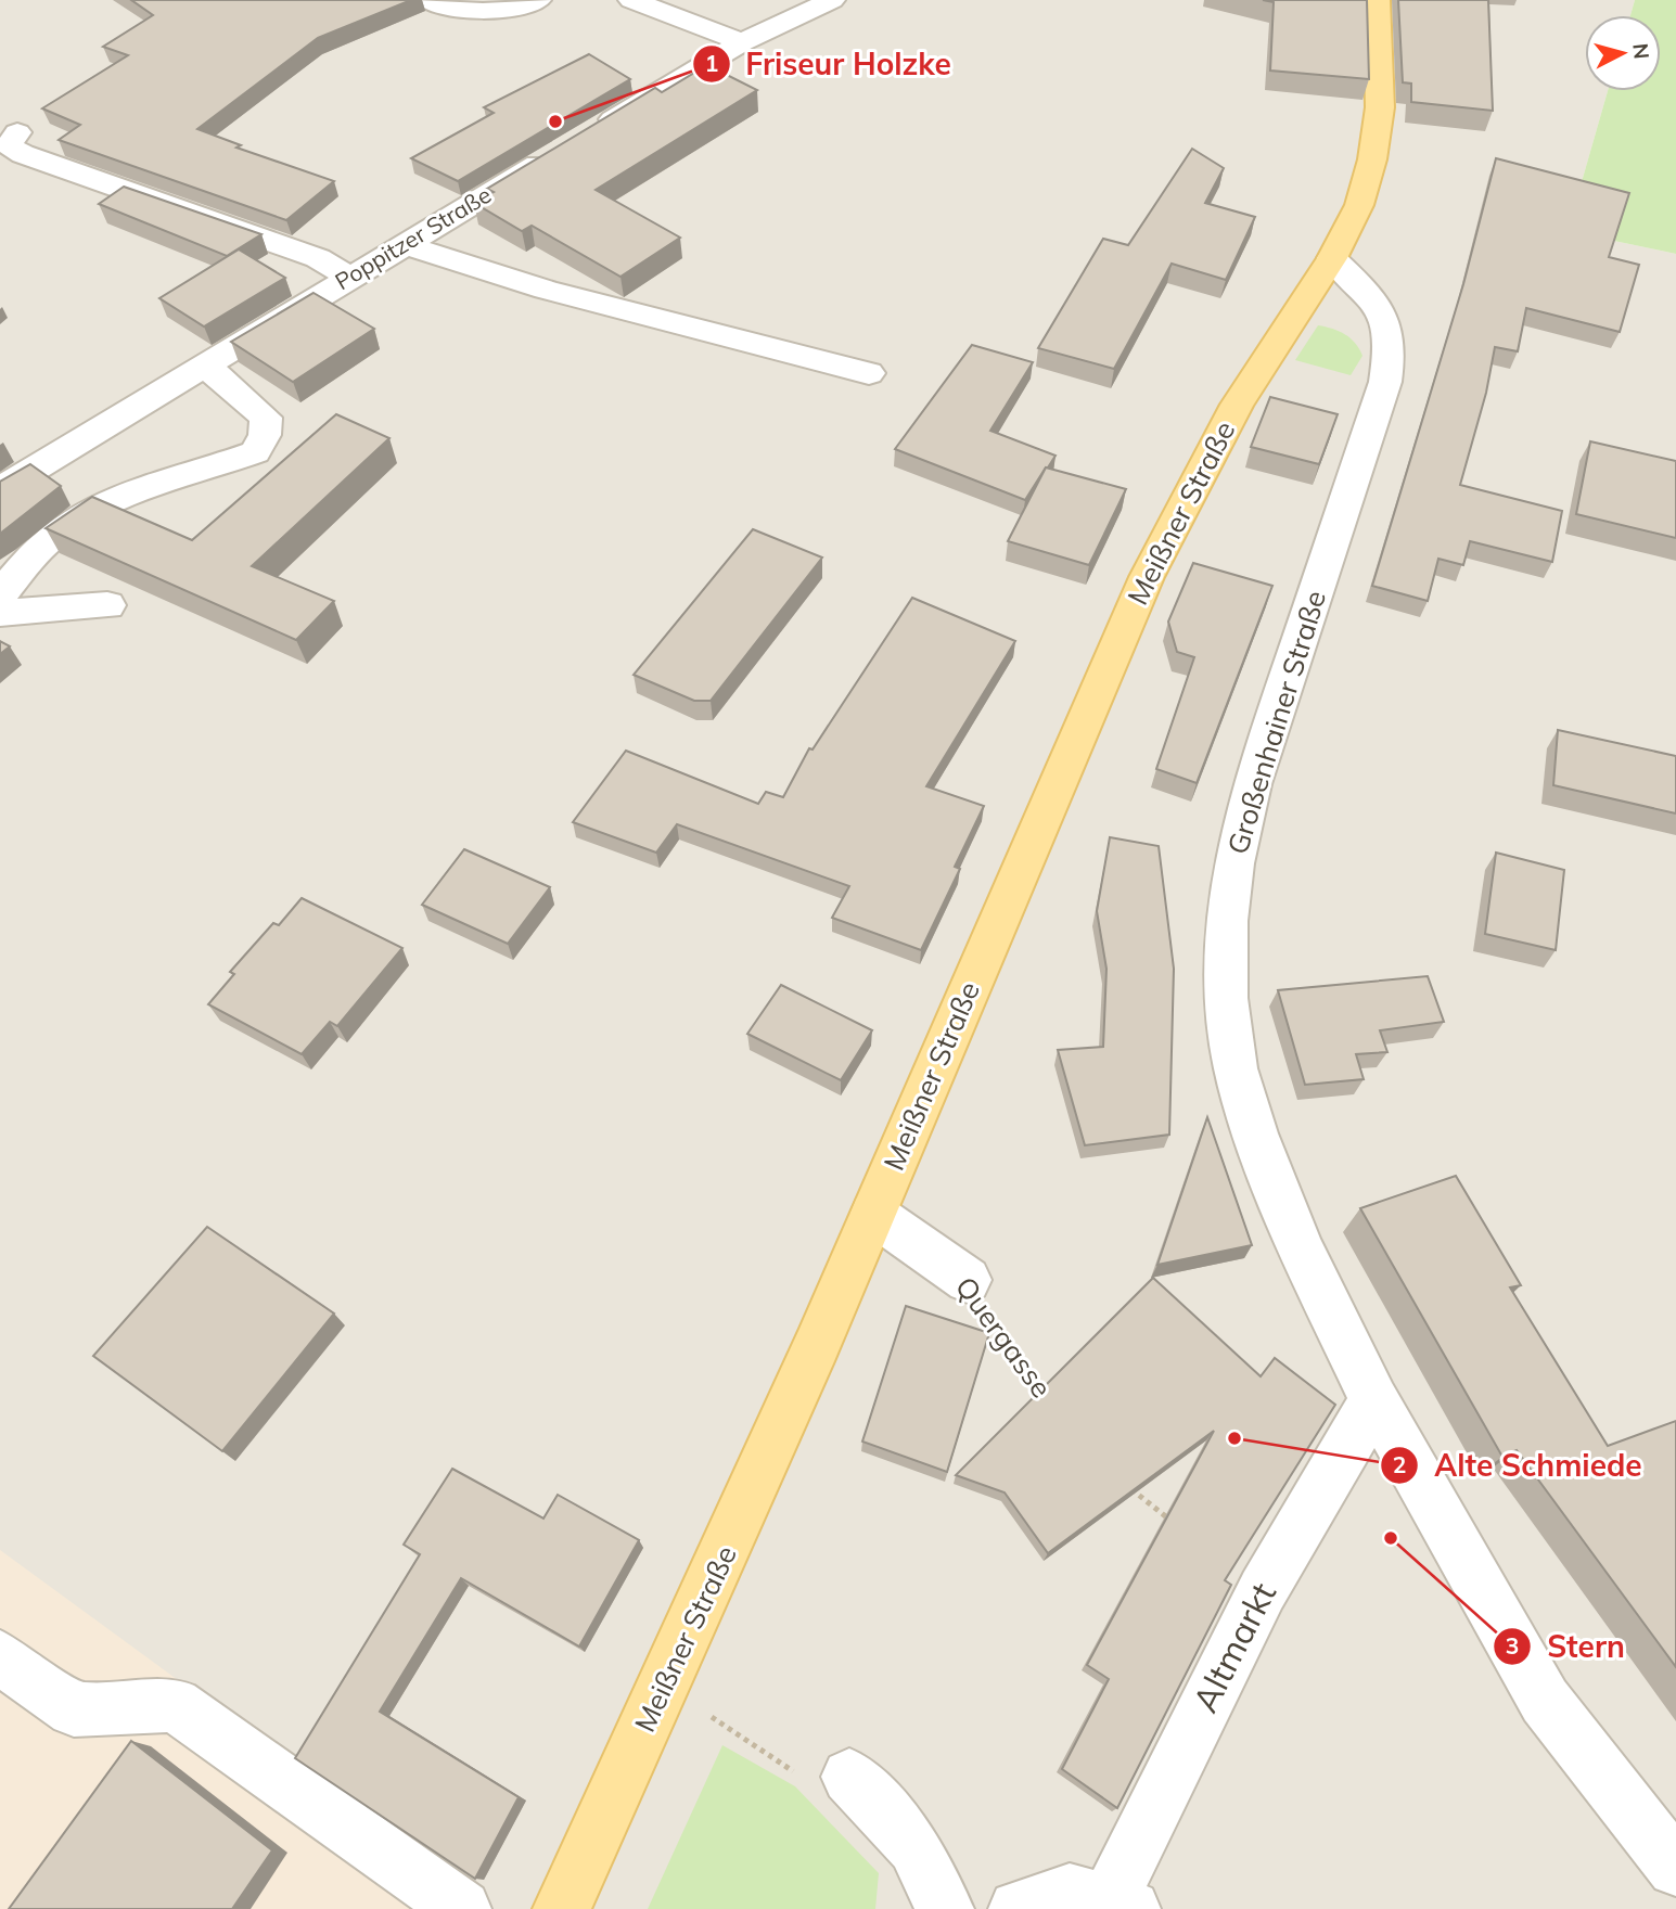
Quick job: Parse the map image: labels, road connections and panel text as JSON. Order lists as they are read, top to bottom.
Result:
{
  "streets": {
    "main road": ["Meißner Straße"],
    "street": [
      "Poppitzer Straße",
      "Großenhainer Straße",
      "Quergasse",
      "Altmarkt"
    ]
  },
  "crossings": [
    ["Meißner Straße", "Großenhainer Straße"],
    ["Meißner Straße", "Quergasse"],
    ["Großenhainer Straße", "Altmarkt"]
  ],
  "places": ["Friseur Holzke", "Alte Schmiede", "Stern"],
  "north": "right"
}
